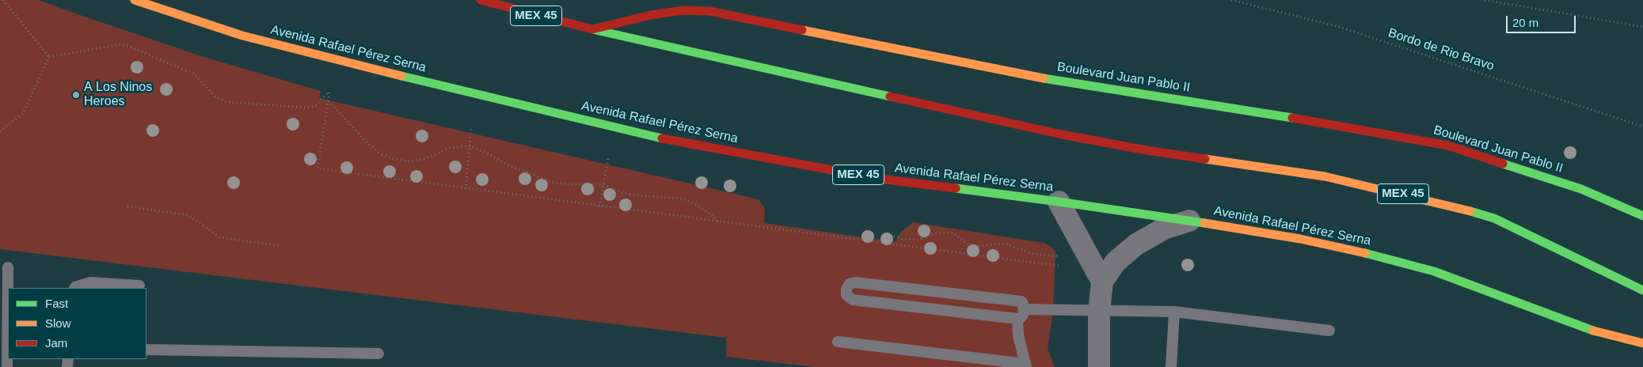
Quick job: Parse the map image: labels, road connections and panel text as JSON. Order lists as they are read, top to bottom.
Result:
{
  "streets": {
    "main road": ["MEX 45", "Avenida Rafael Pérez Serna", "Boulevard Juan Pablo II"],
    "path": ["Bordo de Rio Bravo"]
  },
  "crossings": [
    ["MEX 45", "Boulevard Juan Pablo II"]
  ],
  "places": ["A Los Ninos Heroes"],
  "legend": ["Fast", "Slow", "Jam"],
  "scale_bar": "20 m"
}
